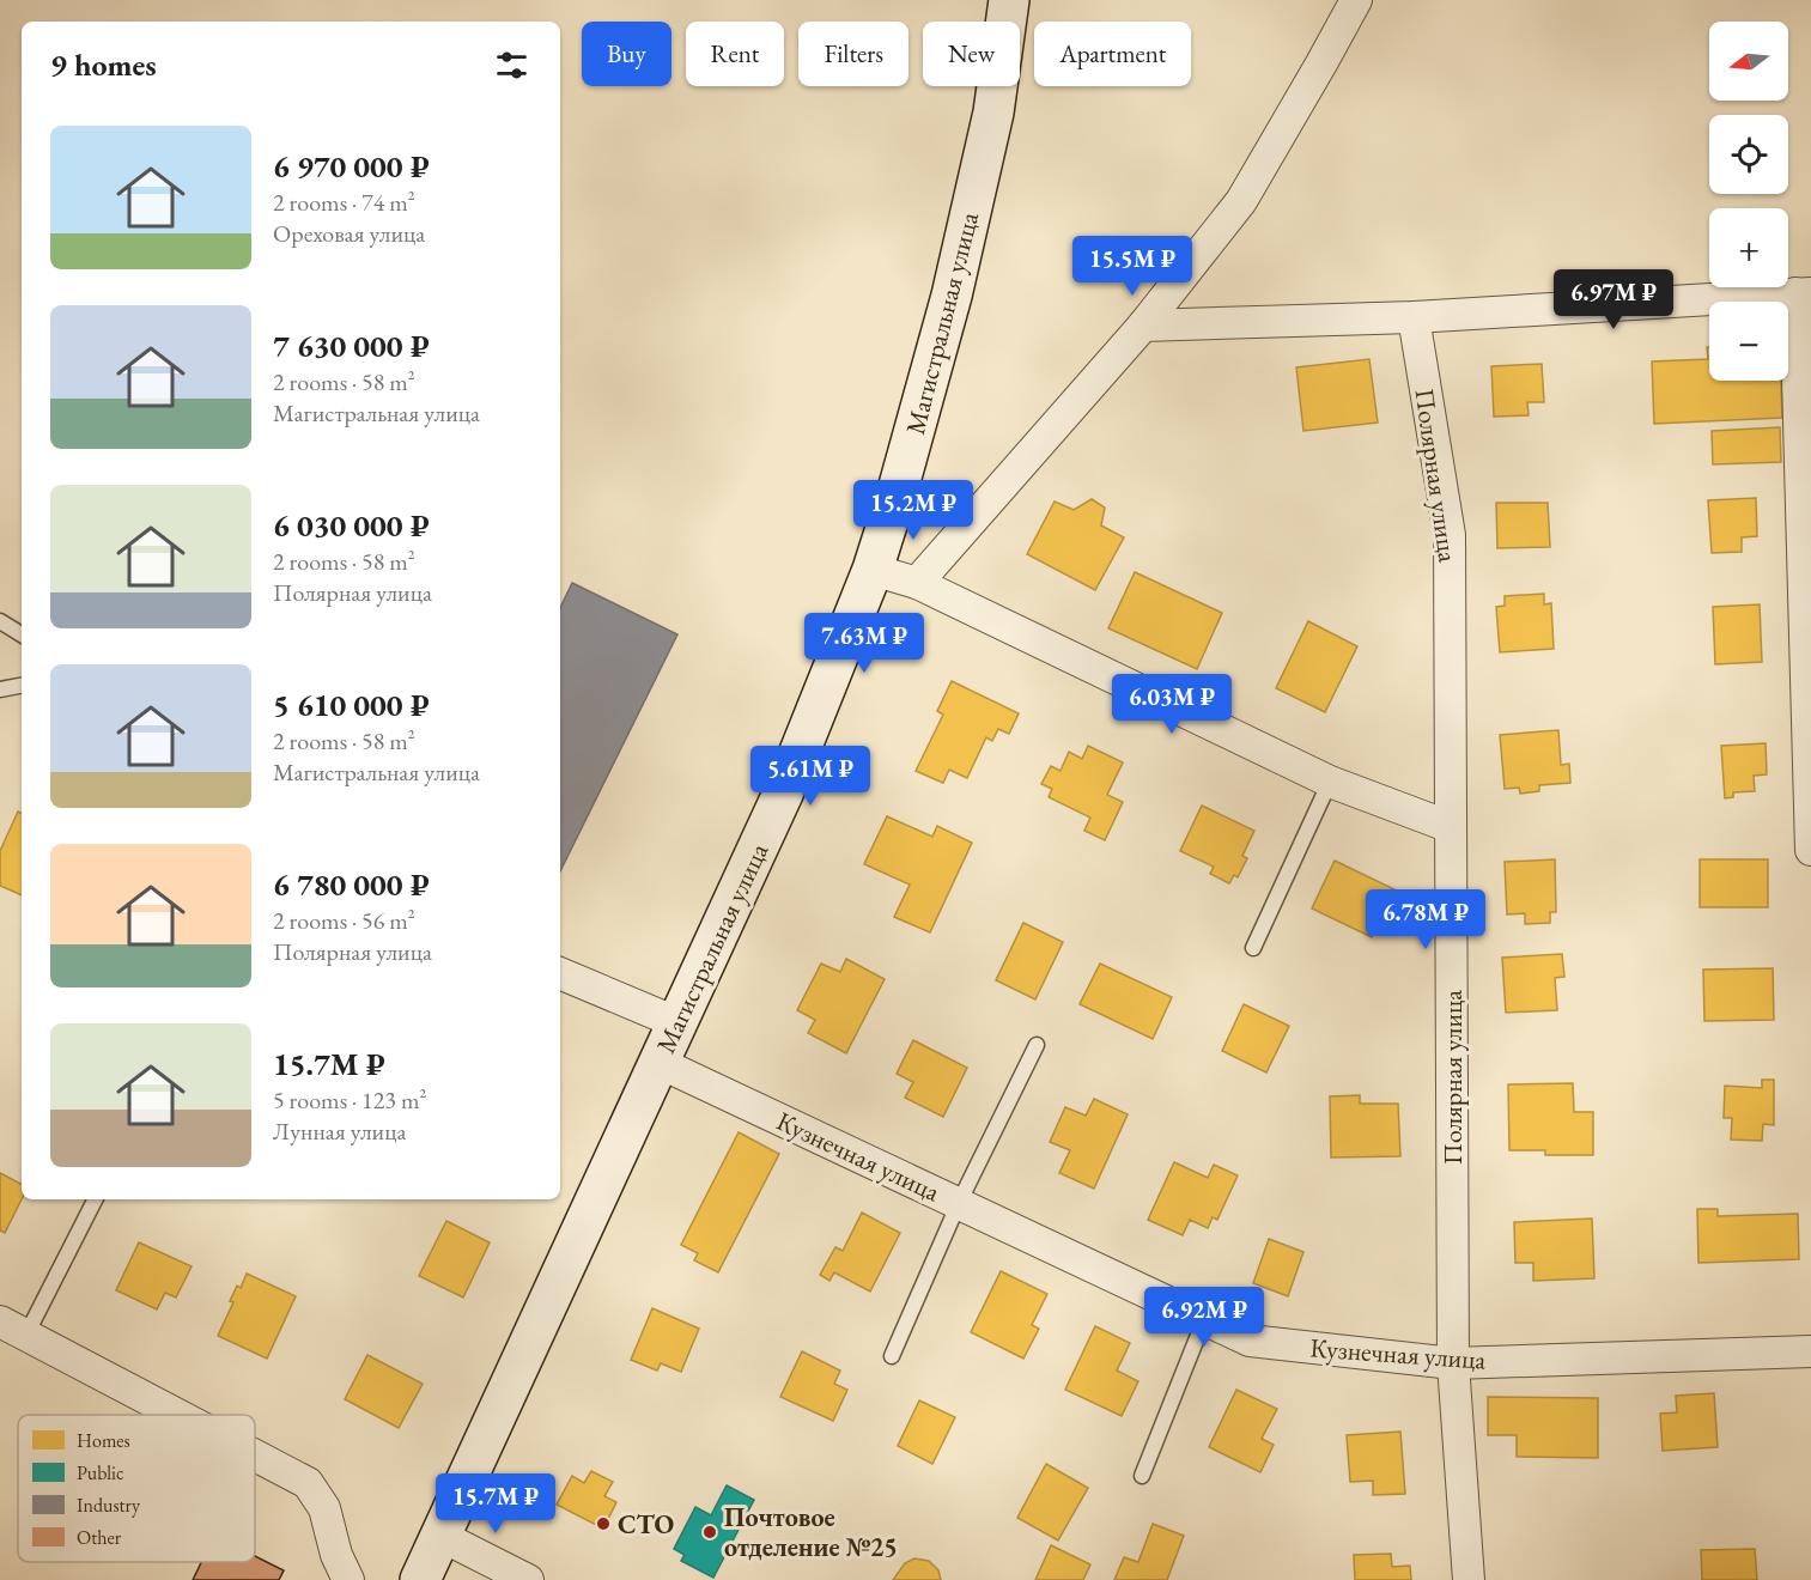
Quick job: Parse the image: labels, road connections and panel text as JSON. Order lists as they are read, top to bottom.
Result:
{
  "streets": {
    "main road": ["Магистральная улица"],
    "street": ["Полярная улица", "Кузнечная улица"]
  },
  "crossings": [
    ["Магистральная улица", "Кузнечная улица"],
    ["Полярная улица", "Кузнечная улица"]
  ],
  "places": ["СТО", "Почтовое отделение №25"],
  "legend": [
    "Homes",
    "Public",
    "Industry",
    "Other"
  ],
  "north": "left",
  "page": {
    "map_buttons": ["+", "−"],
    "chip": [
      "Buy",
      "Rent",
      "Filters",
      "New",
      "Apartment"
    ],
    "heading": "9 homes",
    "list": [
      {
        "name": "6 970 000 ₽",
        "note": "2 rooms · 74 m² · Ореховая улица"
      },
      {
        "name": "7 630 000 ₽",
        "note": "2 rooms · 58 m² · Магистральная улица"
      },
      {
        "name": "6 030 000 ₽",
        "note": "2 rooms · 58 m² · Полярная улица"
      },
      {
        "name": "5 610 000 ₽",
        "note": "2 rooms · 58 m² · Магистральная улица"
      },
      {
        "name": "6 780 000 ₽",
        "note": "2 rooms · 56 m² · Полярная улица"
      },
      {
        "name": "15.7M ₽",
        "note": "5 rooms · 123 m² · Лунная улица"
      }
    ],
    "price": [
      "15.5M ₽",
      "6.97M ₽",
      "15.2M ₽",
      "7.63M ₽",
      "6.03M ₽",
      "5.61M ₽",
      "6.78M ₽",
      "6.92M ₽",
      "15.7M ₽"
    ]
  }
}
